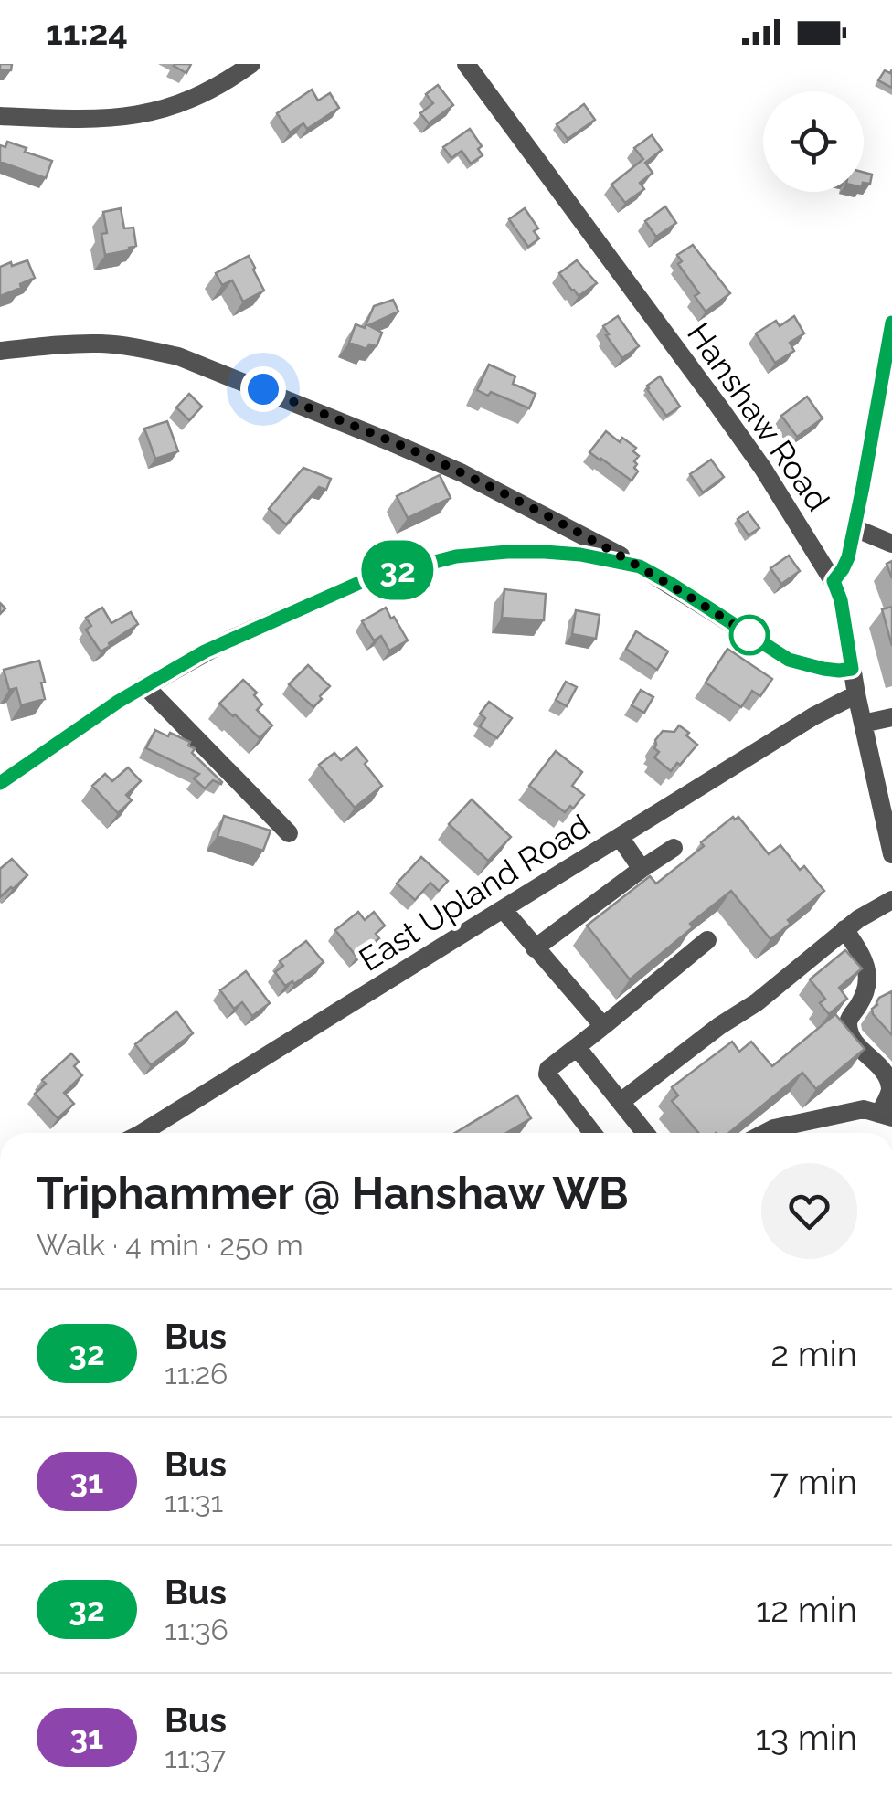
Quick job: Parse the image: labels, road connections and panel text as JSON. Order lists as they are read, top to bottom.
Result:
{
  "streets": {
    "street": ["Hanshaw Road", "East Upland Road"]
  },
  "crossings": [
    ["Hanshaw Road", "East Upland Road"]
  ],
  "lines": ["bus line 32"],
  "page": {
    "status": "11:24",
    "on_map": "32",
    "heading": ["Triphammer @ Hanshaw WB", "Walk · 4 min · 250 m"],
    "list": [
      {
        "mark": "32",
        "name": "Bus",
        "note": "11:26",
        "value": "2 min"
      },
      {
        "mark": "31",
        "name": "Bus",
        "note": "11:31",
        "value": "7 min"
      },
      {
        "mark": "32",
        "name": "Bus",
        "note": "11:36",
        "value": "12 min"
      },
      {
        "mark": "31",
        "name": "Bus",
        "note": "11:37",
        "value": "13 min"
      }
    ]
  }
}
